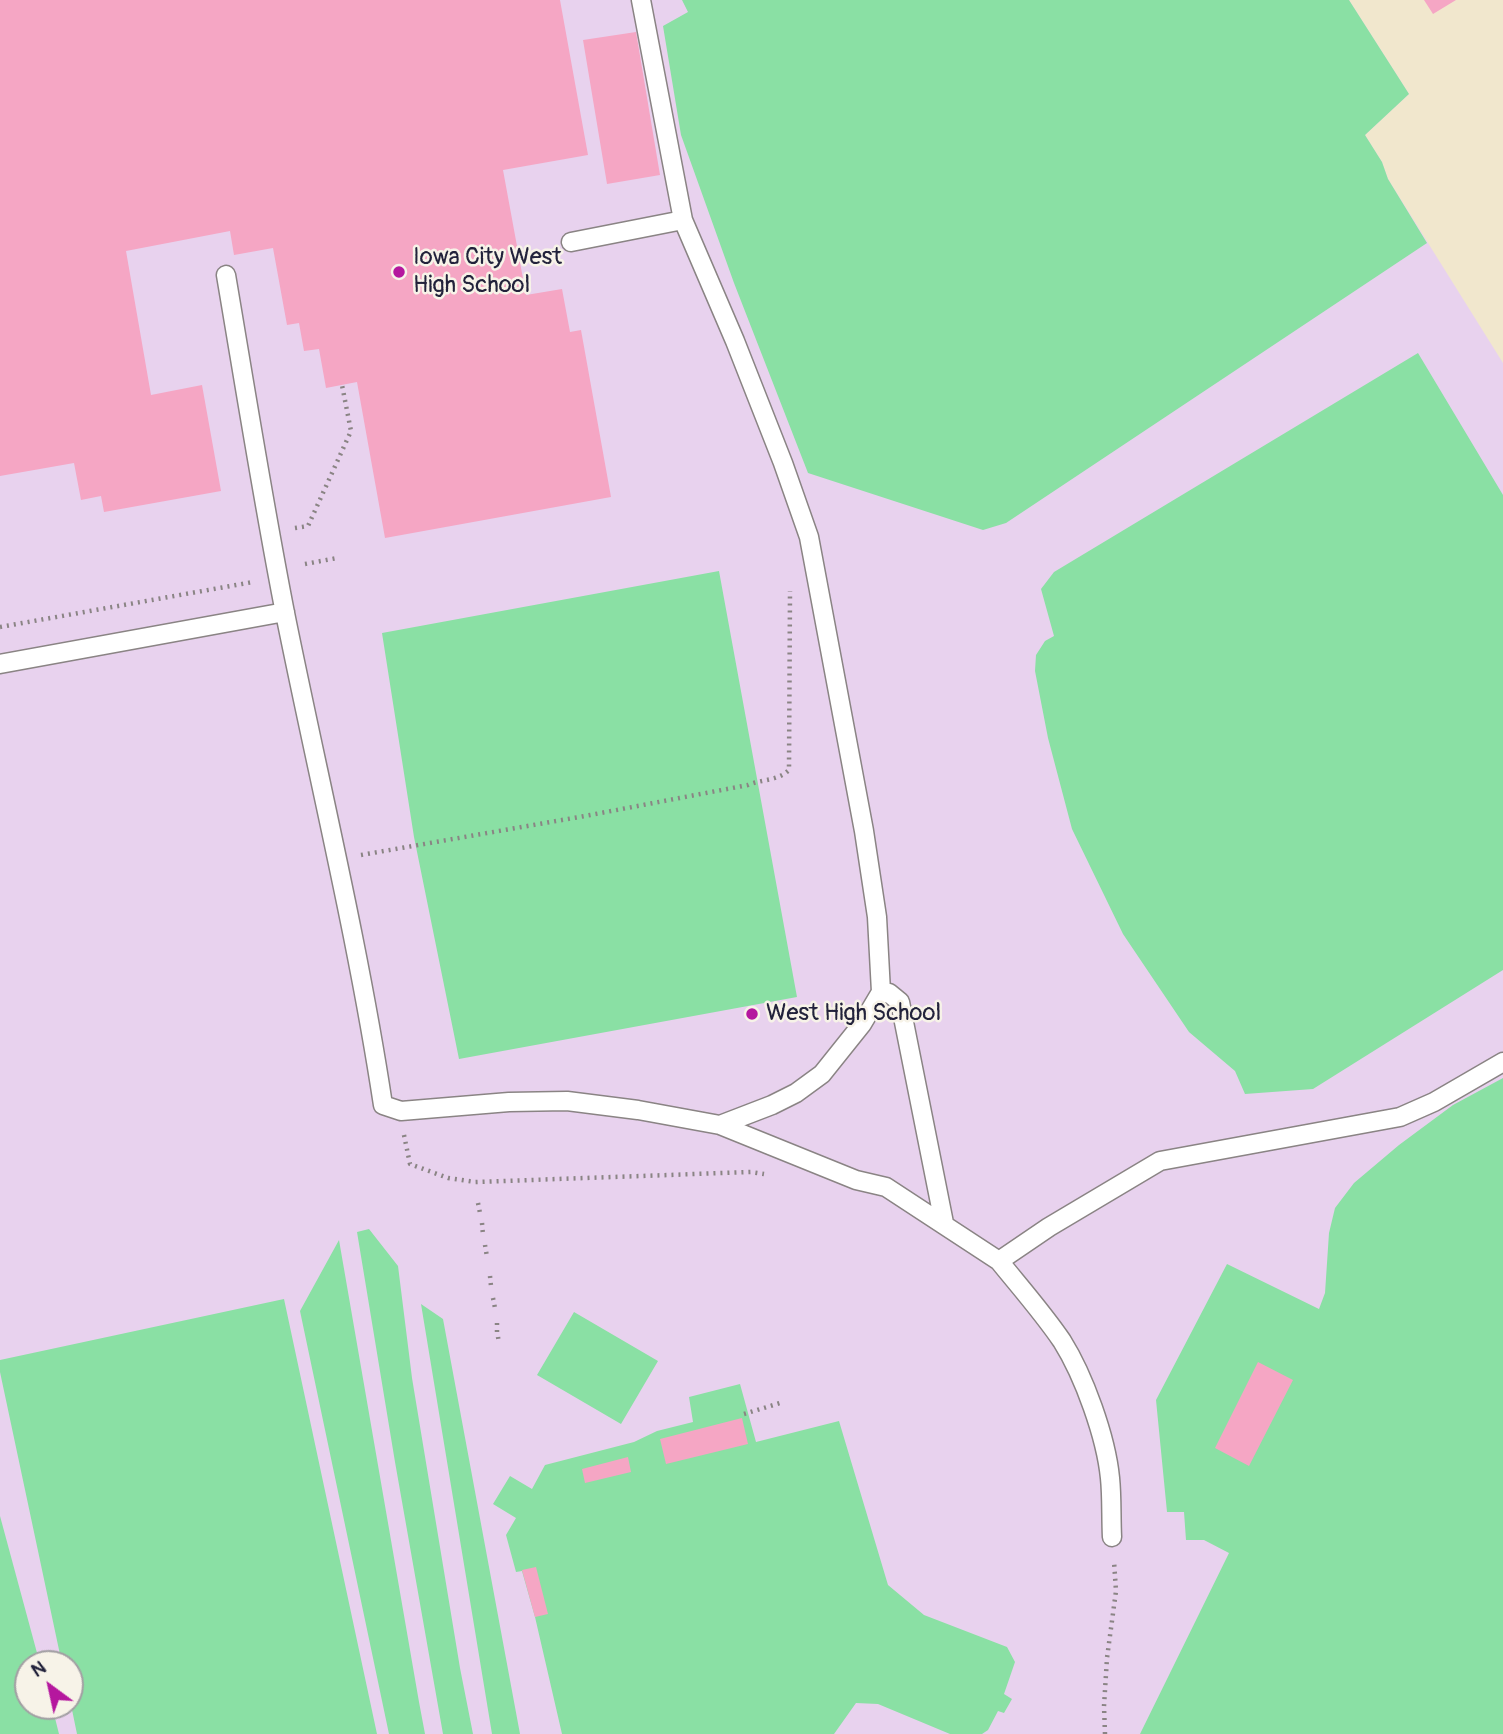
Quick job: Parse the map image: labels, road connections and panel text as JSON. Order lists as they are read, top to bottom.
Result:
{
  "places": ["Iowa City West High School", "West High School"],
  "north": "top left"
}
